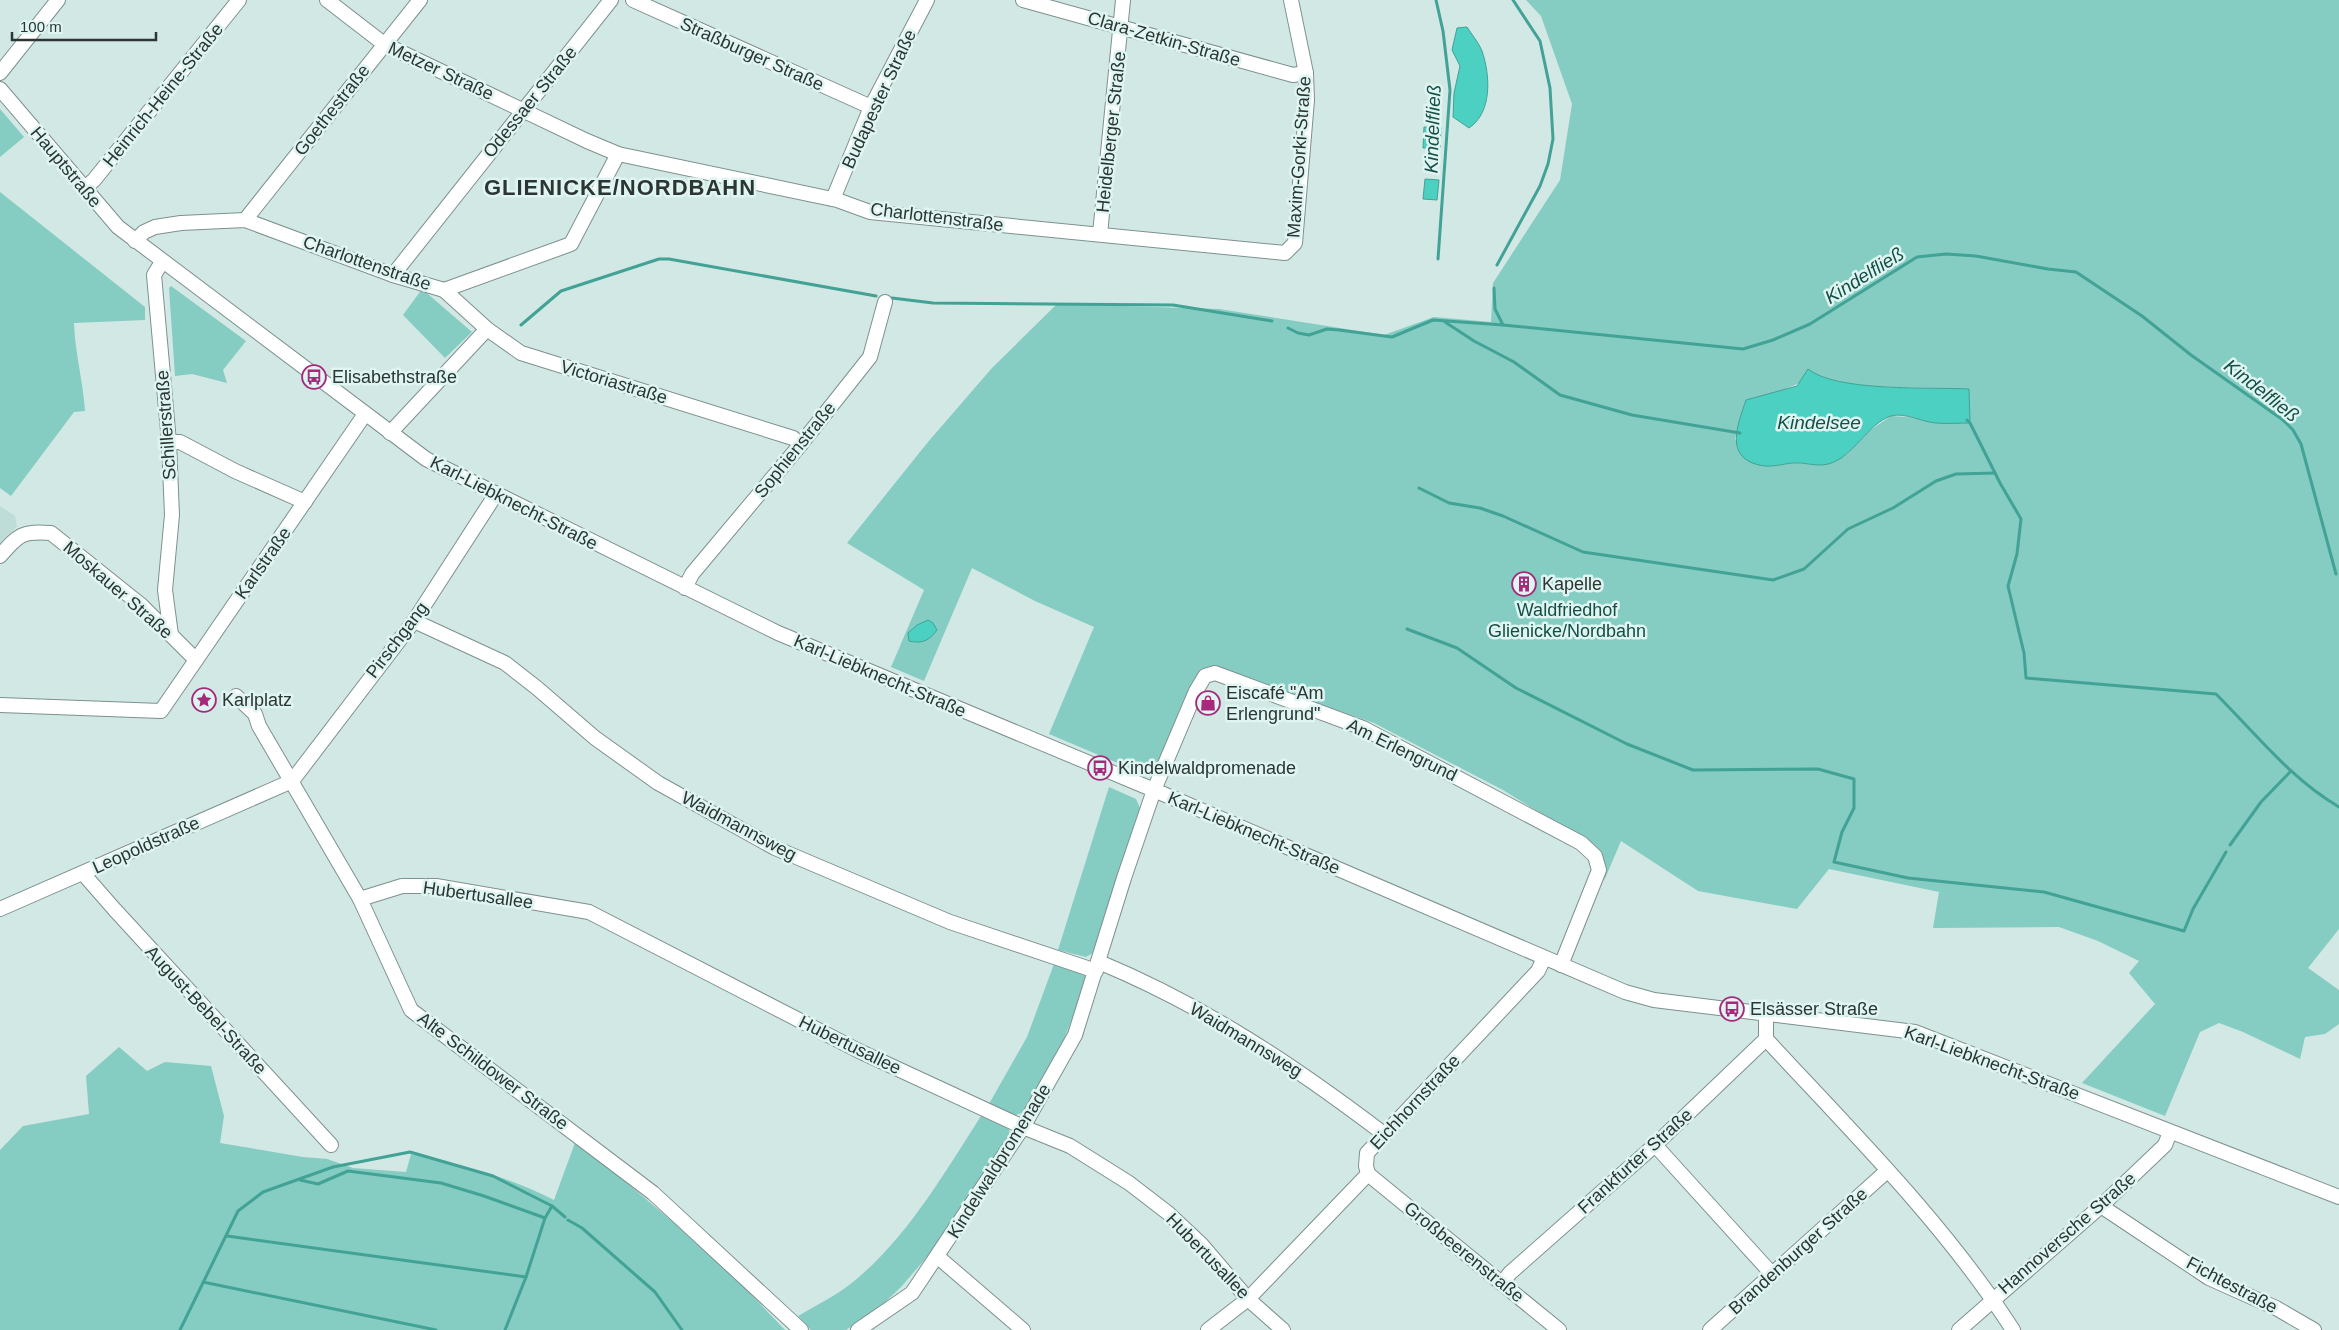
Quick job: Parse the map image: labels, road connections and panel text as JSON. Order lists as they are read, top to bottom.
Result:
{
  "streets": {
    "street": [
      "Clara-Zetkin-Straße",
      "Straßburger Straße",
      "Metzer Straße",
      "Heinrich-Heine-Straße",
      "Budapester Straße",
      "Odessaer Straße",
      "Goethestraße",
      "Heidelberger Straße",
      "Maxim-Gorki-Straße",
      "Hauptstraße",
      "Charlottenstraße",
      "Victoriastraße",
      "Schillerstraße",
      "Sophienstraße",
      "Karl-Liebknecht-Straße",
      "Karlstraße",
      "Moskauer Straße",
      "Pirschgang",
      "Am Erlengrund",
      "Waidmannsweg",
      "Leopoldstraße",
      "Hubertusallee",
      "August-Bebel-Straße",
      "Alte Schildower Straße",
      "Eichhornstraße",
      "Kindelwaldpromenade",
      "Frankfurter Straße",
      "Hannoversche Straße",
      "Brandenburger Straße",
      "Großbeerenstraße",
      "Fichtestraße"
    ]
  },
  "crossings": [
    ["Clara-Zetkin-Straße", "Heidelberger Straße"],
    ["Clara-Zetkin-Straße", "Maxim-Gorki-Straße"],
    ["Straßburger Straße", "Budapester Straße"],
    ["Metzer Straße", "Odessaer Straße"],
    ["Metzer Straße", "Goethestraße"],
    ["Metzer Straße", "Charlottenstraße"],
    ["Heinrich-Heine-Straße", "Hauptstraße"],
    ["Budapester Straße", "Charlottenstraße"],
    ["Odessaer Straße", "Charlottenstraße"],
    ["Goethestraße", "Charlottenstraße"],
    ["Heidelberger Straße", "Charlottenstraße"],
    ["Maxim-Gorki-Straße", "Charlottenstraße"],
    ["Hauptstraße", "Charlottenstraße"],
    ["Hauptstraße", "Karl-Liebknecht-Straße"],
    ["Charlottenstraße", "Victoriastraße"],
    ["Charlottenstraße", "Karl-Liebknecht-Straße"],
    ["Victoriastraße", "Sophienstraße"],
    ["Schillerstraße", "Karl-Liebknecht-Straße"],
    ["Schillerstraße", "Moskauer Straße"],
    ["Sophienstraße", "Karl-Liebknecht-Straße"],
    ["Karl-Liebknecht-Straße", "Karlstraße"],
    ["Karl-Liebknecht-Straße", "Pirschgang"],
    ["Karl-Liebknecht-Straße", "Am Erlengrund"],
    ["Karl-Liebknecht-Straße", "Eichhornstraße"],
    ["Karl-Liebknecht-Straße", "Kindelwaldpromenade"],
    ["Karl-Liebknecht-Straße", "Hannoversche Straße"],
    ["Karlstraße", "Moskauer Straße"],
    ["Pirschgang", "Waidmannsweg"],
    ["Pirschgang", "Leopoldstraße"],
    ["Pirschgang", "Alte Schildower Straße"],
    ["Am Erlengrund", "Kindelwaldpromenade"],
    ["Waidmannsweg", "Eichhornstraße"],
    ["Waidmannsweg", "Kindelwaldpromenade"],
    ["Leopoldstraße", "August-Bebel-Straße"],
    ["Leopoldstraße", "Alte Schildower Straße"],
    ["Hubertusallee", "Alte Schildower Straße"],
    ["Hubertusallee", "Eichhornstraße"],
    ["Hubertusallee", "Kindelwaldpromenade"],
    ["Eichhornstraße", "Großbeerenstraße"],
    ["Frankfurter Straße", "Großbeerenstraße"],
    ["Hannoversche Straße", "Fichtestraße"]
  ],
  "districts": ["GLIENICKE/NORDBAHN"],
  "water": ["Kindelfließ", "Kindelsee"],
  "parks": ["Waldfriedhof Glienicke/Nordbahn"],
  "places": {
    "bus stop": ["Elisabethstraße", "Kindelwaldpromenade", "Elsässer Straße"],
    "building": ["Kapelle"],
    "place": ["Karlplatz"],
    "shop": ["Eiscafé \"Am Erlengrund\""]
  },
  "scale_bar": "100 m"
}
